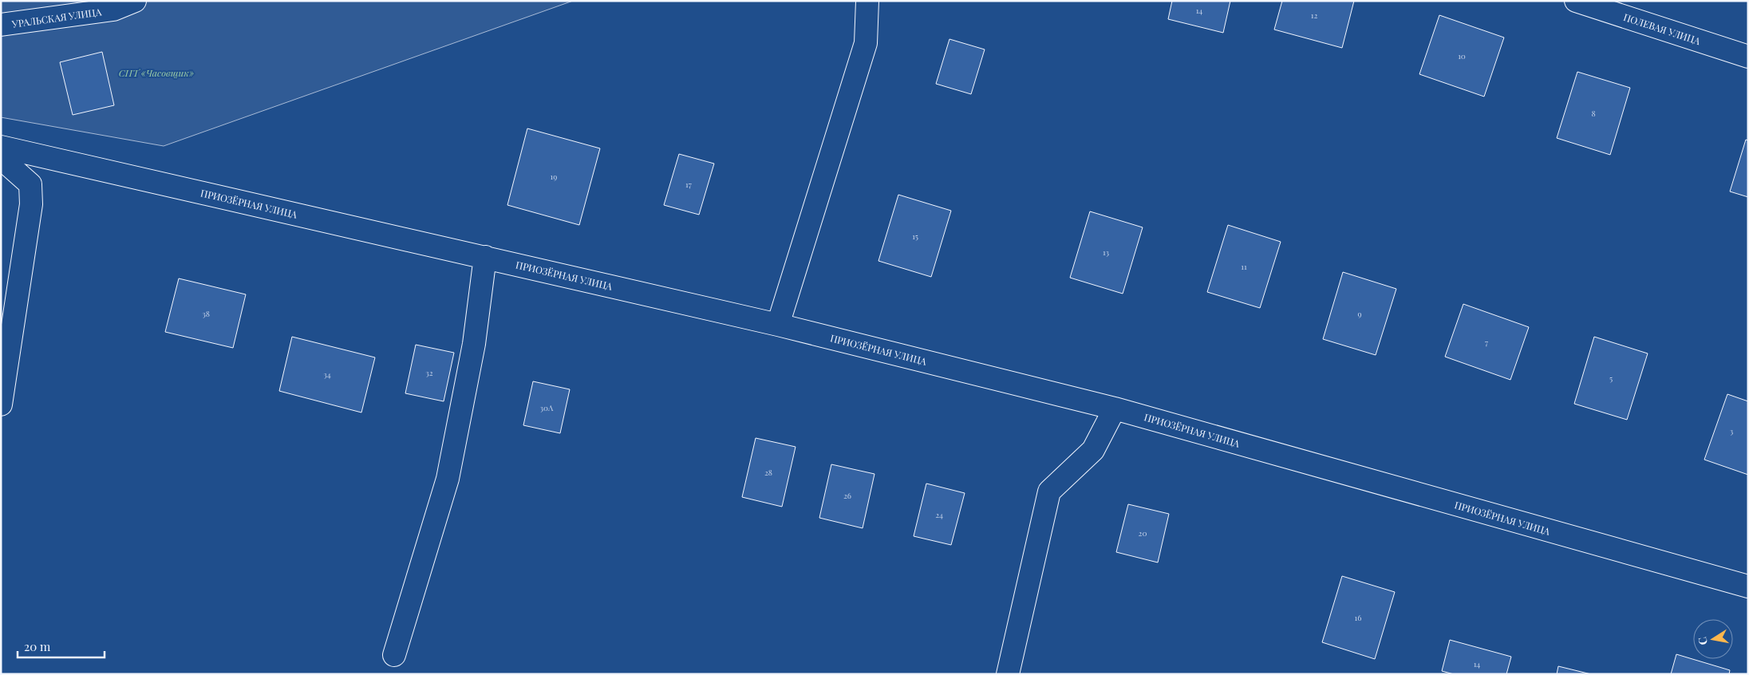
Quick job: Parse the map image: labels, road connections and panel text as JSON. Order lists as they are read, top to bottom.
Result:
{
  "streets": {
    "street": ["УРАЛЬСКАЯ УЛИЦА", "ПОЛЕВАЯ УЛИЦА", "ПРИОЗЁРНАЯ УЛИЦА"]
  },
  "parks": ["СНТ «Часовщик»"],
  "house_numbers": [
    "14",
    "12",
    "10",
    "8",
    "19",
    "17",
    "15",
    "13",
    "11",
    "38",
    "9",
    "7",
    "32",
    "34",
    "5",
    "30А",
    "3",
    "28",
    "26",
    "24",
    "20",
    "16",
    "14"
  ],
  "scale_bar": "20 m",
  "north": "left"
}
